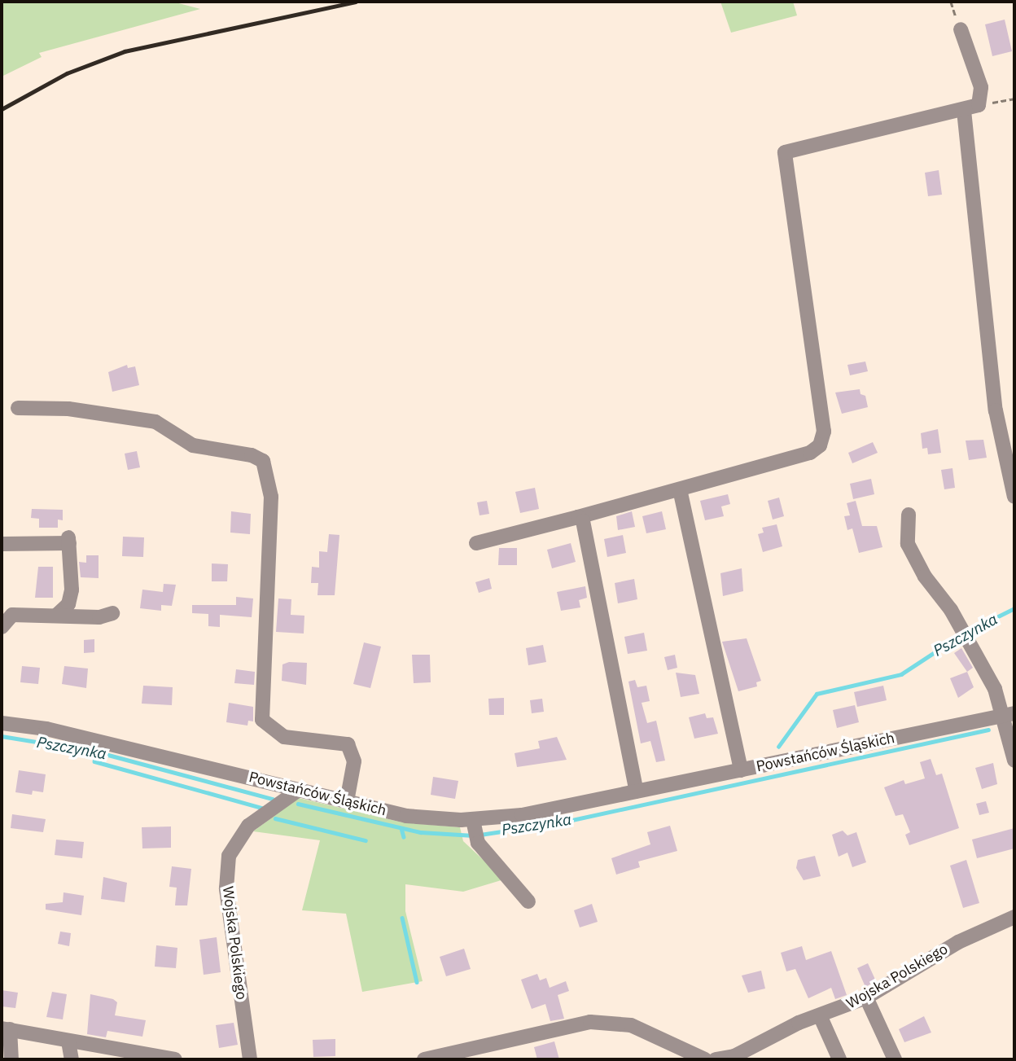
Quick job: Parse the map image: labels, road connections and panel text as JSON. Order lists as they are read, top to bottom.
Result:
{
  "streets": {
    "street": ["Powstańców Śląskich", "Wojska Polskiego"]
  },
  "crossings": [
    ["Powstańców Śląskich", "Wojska Polskiego"]
  ],
  "water": ["Pszczynka"]
}
